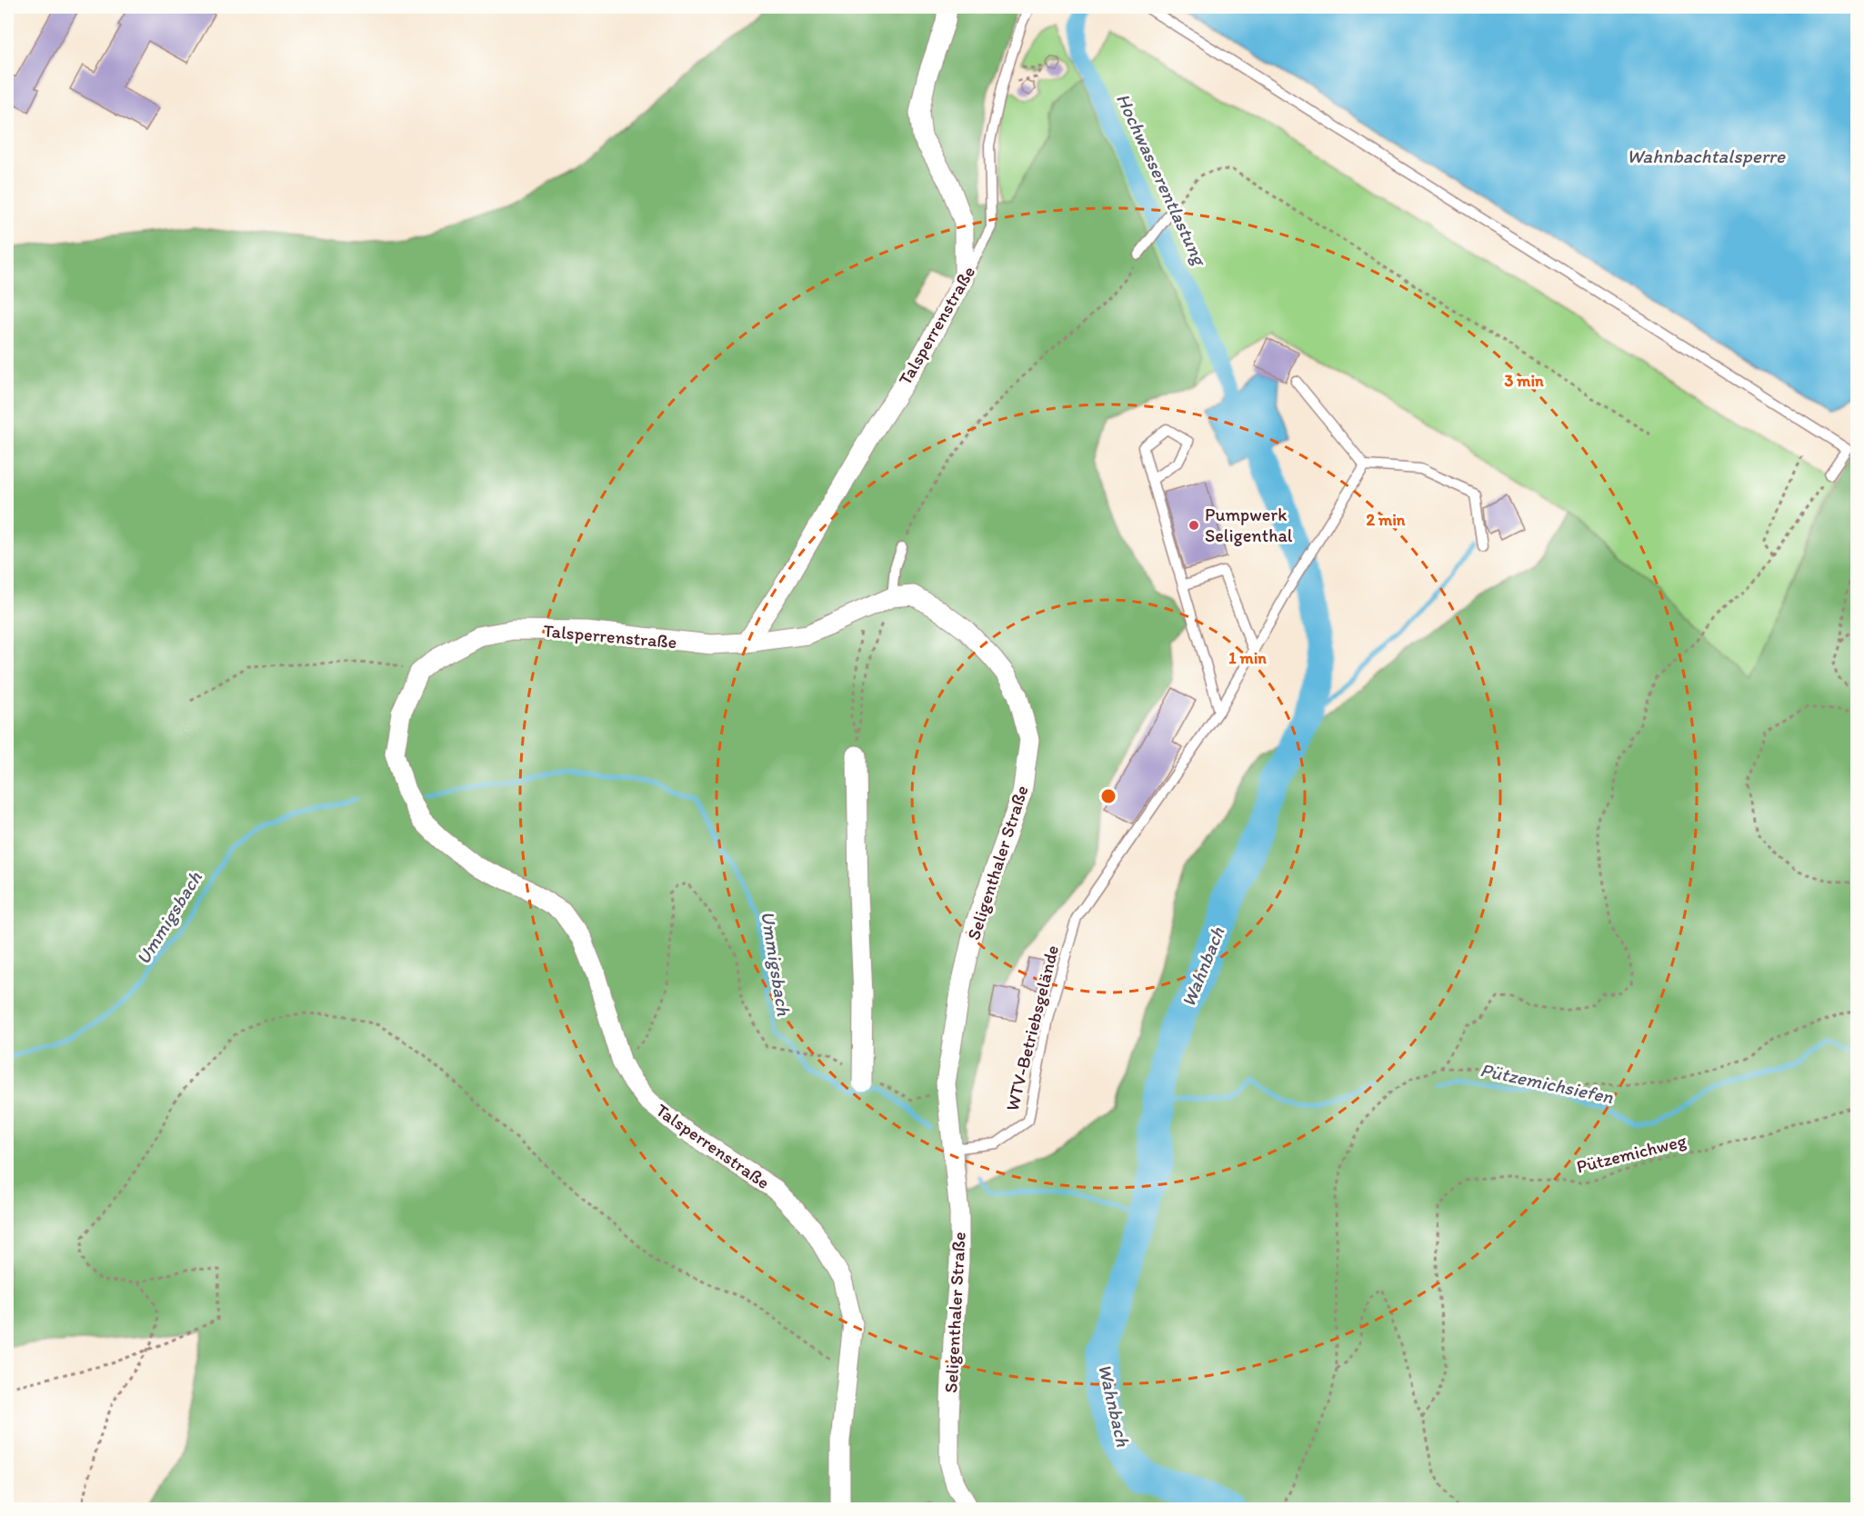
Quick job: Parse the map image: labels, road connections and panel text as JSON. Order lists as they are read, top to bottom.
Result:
{
  "streets": {
    "street": ["Talsperrenstraße", "Seligenthaler Straße"],
    "lane": ["WTV-Betriebsgelände"],
    "path": ["Pützemichweg"]
  },
  "crossings": [
    ["Talsperrenstraße", "Seligenthaler Straße"],
    ["Seligenthaler Straße", "WTV-Betriebsgelände"]
  ],
  "water": [
    "Wahnbachtalsperre",
    "Hochwasserentlastung",
    "Ummigsbach",
    "Wahnbach",
    "Pützemichsiefen"
  ],
  "places": ["Pumpwerk Seligenthal"],
  "rings": ["3 min", "2 min", "1 min"]
}
